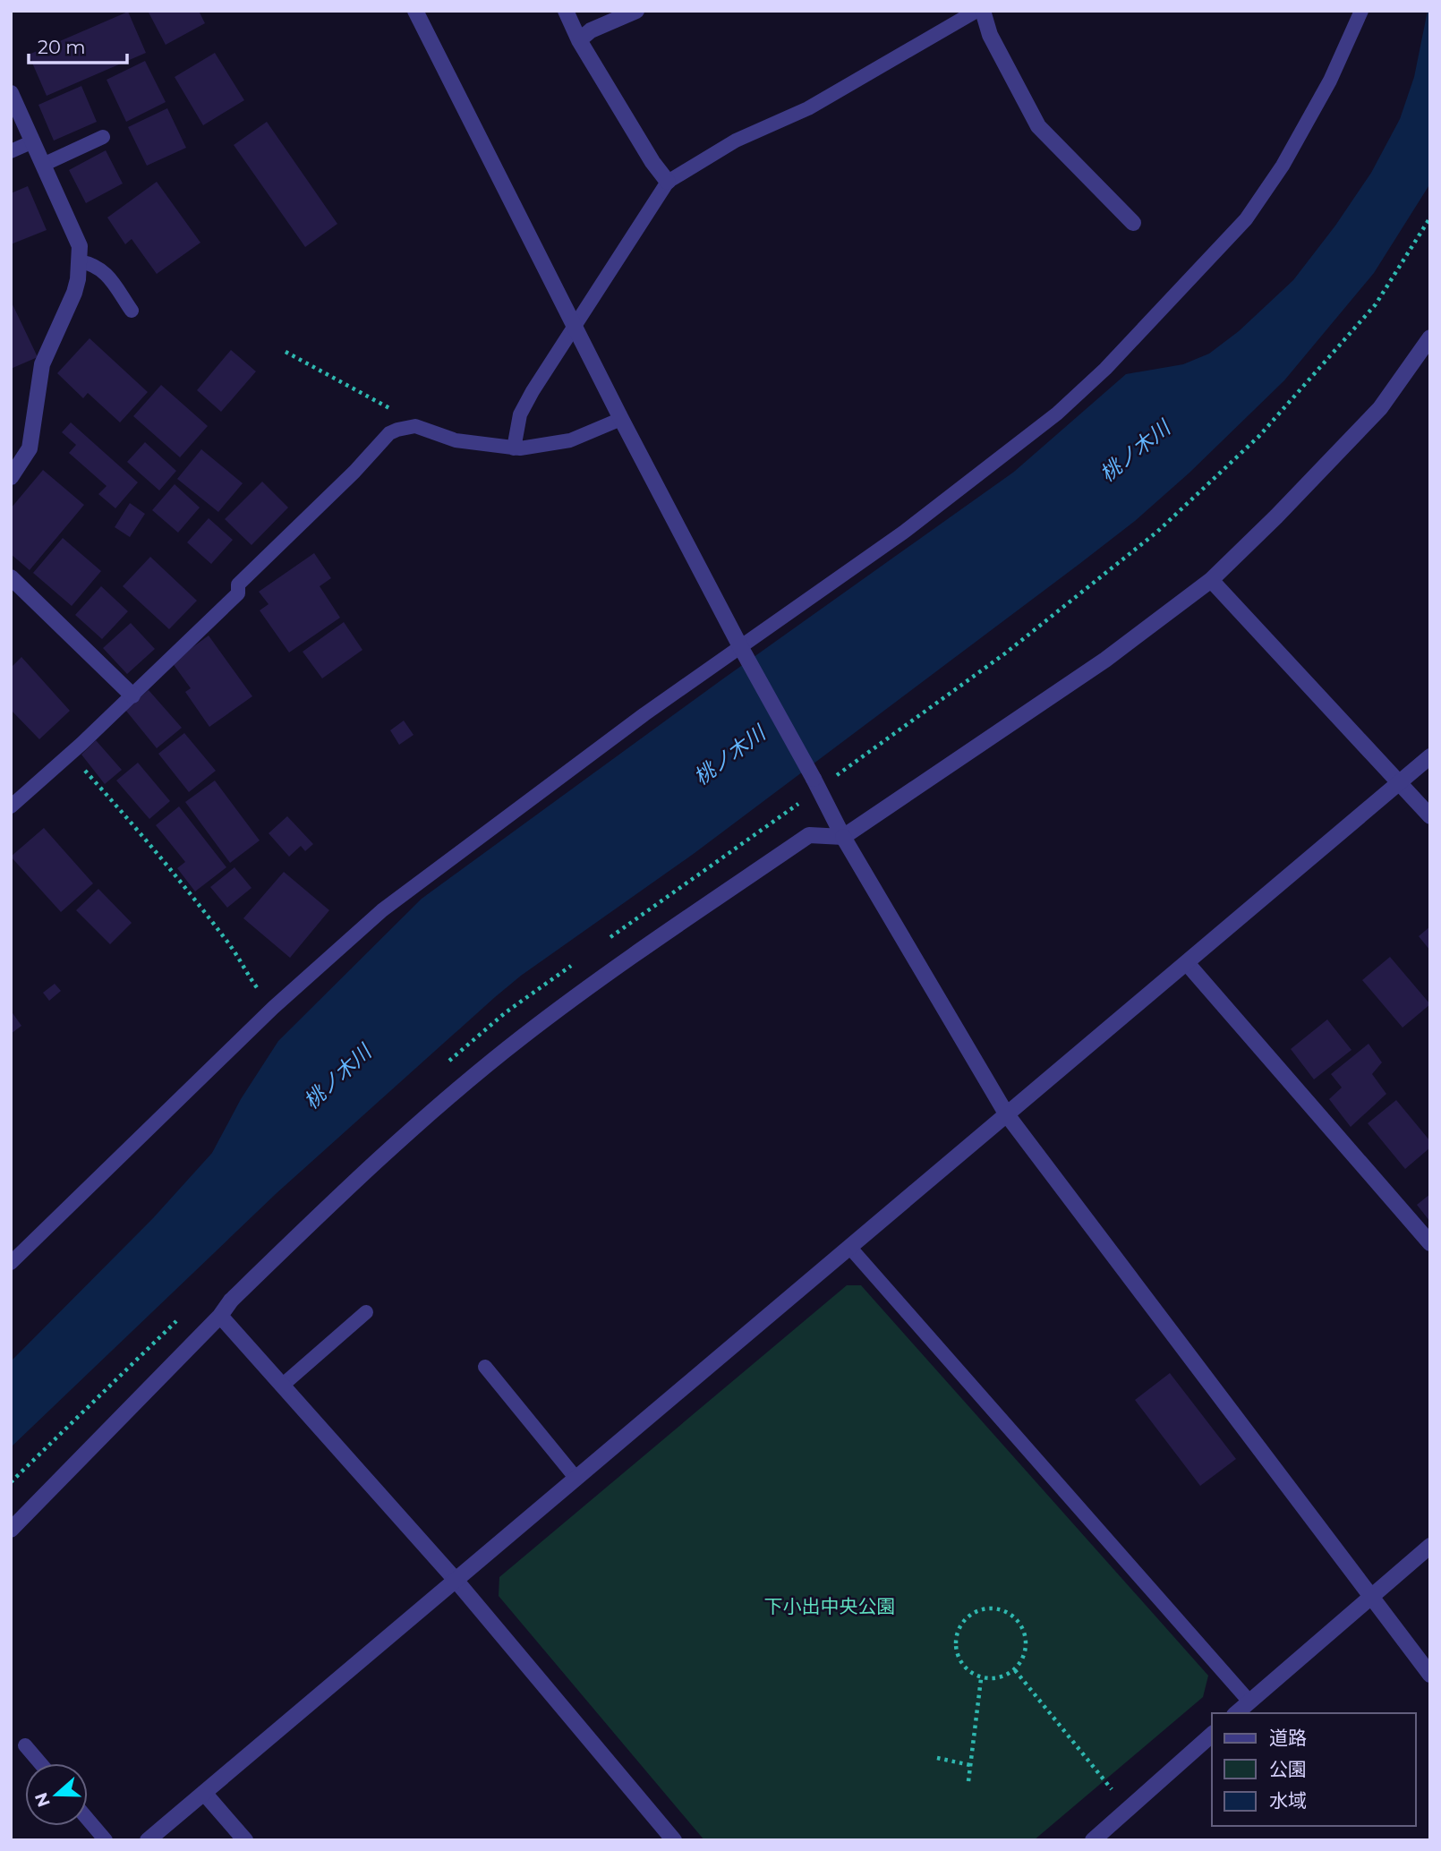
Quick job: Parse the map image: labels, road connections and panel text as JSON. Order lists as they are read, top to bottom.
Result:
{
  "water": ["桃ノ木川"],
  "parks": ["下小出中央公園"],
  "legend": ["道路", "公園", "水域"],
  "scale_bar": "20 m",
  "north": "left"
}
